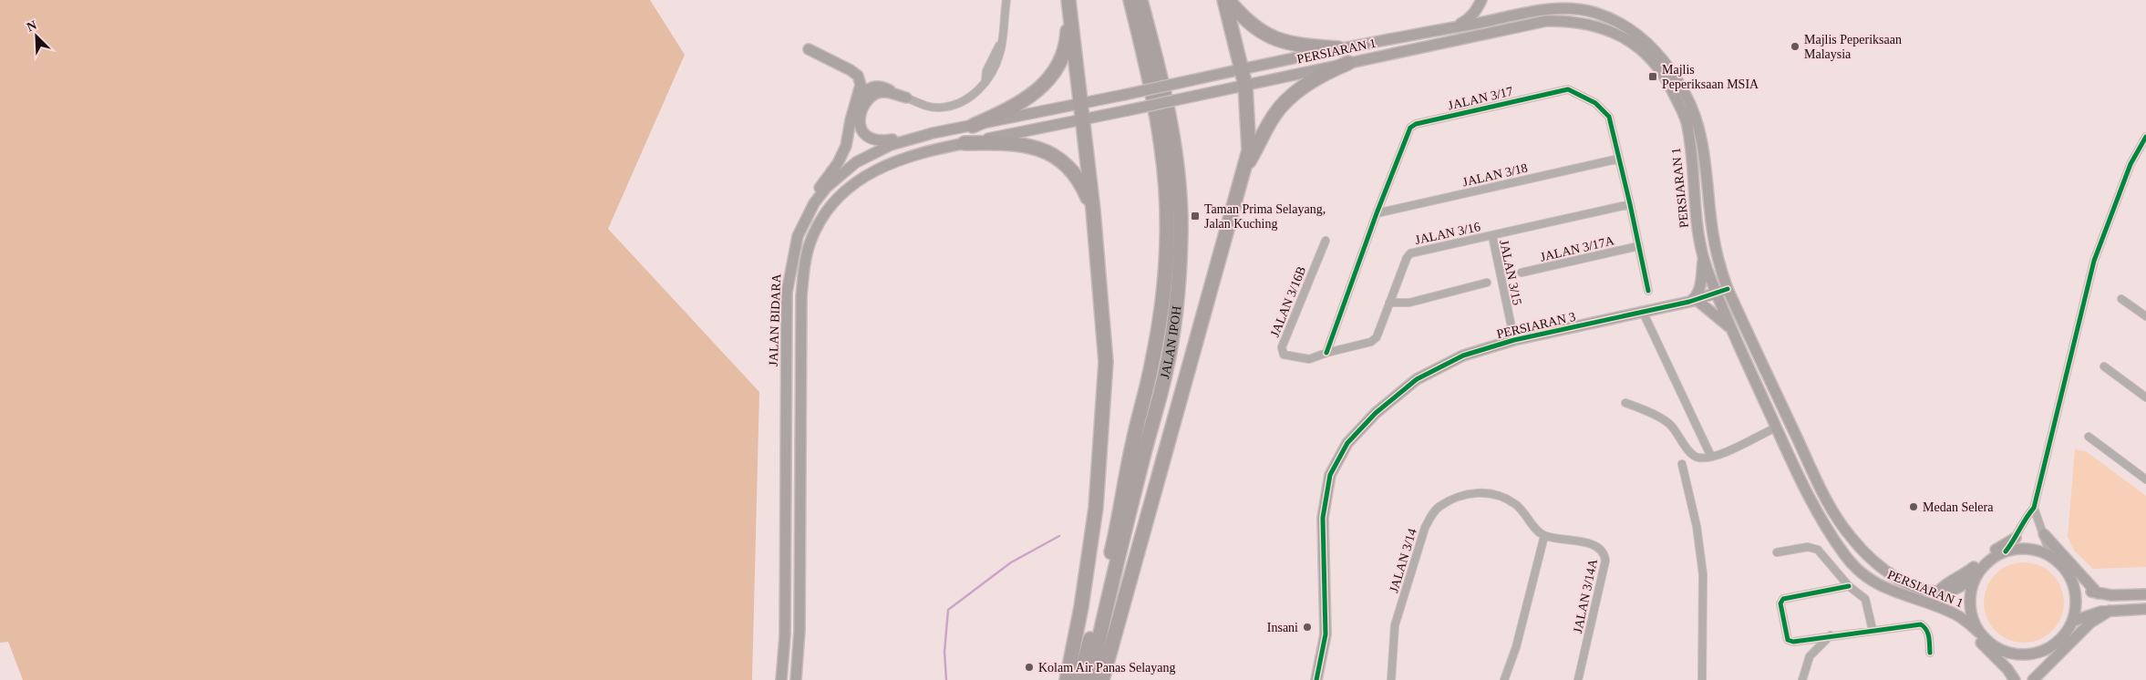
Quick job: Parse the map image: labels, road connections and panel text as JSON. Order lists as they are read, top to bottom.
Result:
{
  "streets": {
    "highway": ["JALAN IPOH"],
    "main road": ["PERSIARAN 1", "JALAN BIDARA", "PERSIARAN 3"],
    "street": [
      "JALAN 3/17",
      "JALAN 3/18",
      "JALAN 3/16",
      "JALAN 3/17A",
      "JALAN 3/15",
      "JALAN 3/16B",
      "JALAN 3/14",
      "JALAN 3/14A"
    ]
  },
  "crossings": [
    ["PERSIARAN 1", "JALAN BIDARA"],
    ["PERSIARAN 1", "PERSIARAN 3"],
    ["JALAN 3/17", "JALAN 3/18"],
    ["JALAN 3/17", "JALAN 3/16"],
    ["JALAN 3/17", "JALAN 3/17A"],
    ["JALAN 3/17", "JALAN 3/16B"],
    ["JALAN 3/16", "JALAN 3/15"],
    ["JALAN 3/16", "JALAN 3/16B"],
    ["JALAN 3/15", "PERSIARAN 3"],
    ["JALAN 3/14", "JALAN 3/14A"]
  ],
  "places": {
    "other": [
      "Majlis Peperiksaan Malaysia",
      "Medan Selera",
      "Insani",
      "Kolam Air Panas Selayang"
    ],
    "transit": ["Majlis Peperiksaan MSIA", "Taman Prima Selayang, Jalan Kuching"]
  },
  "north": "top left"
}
